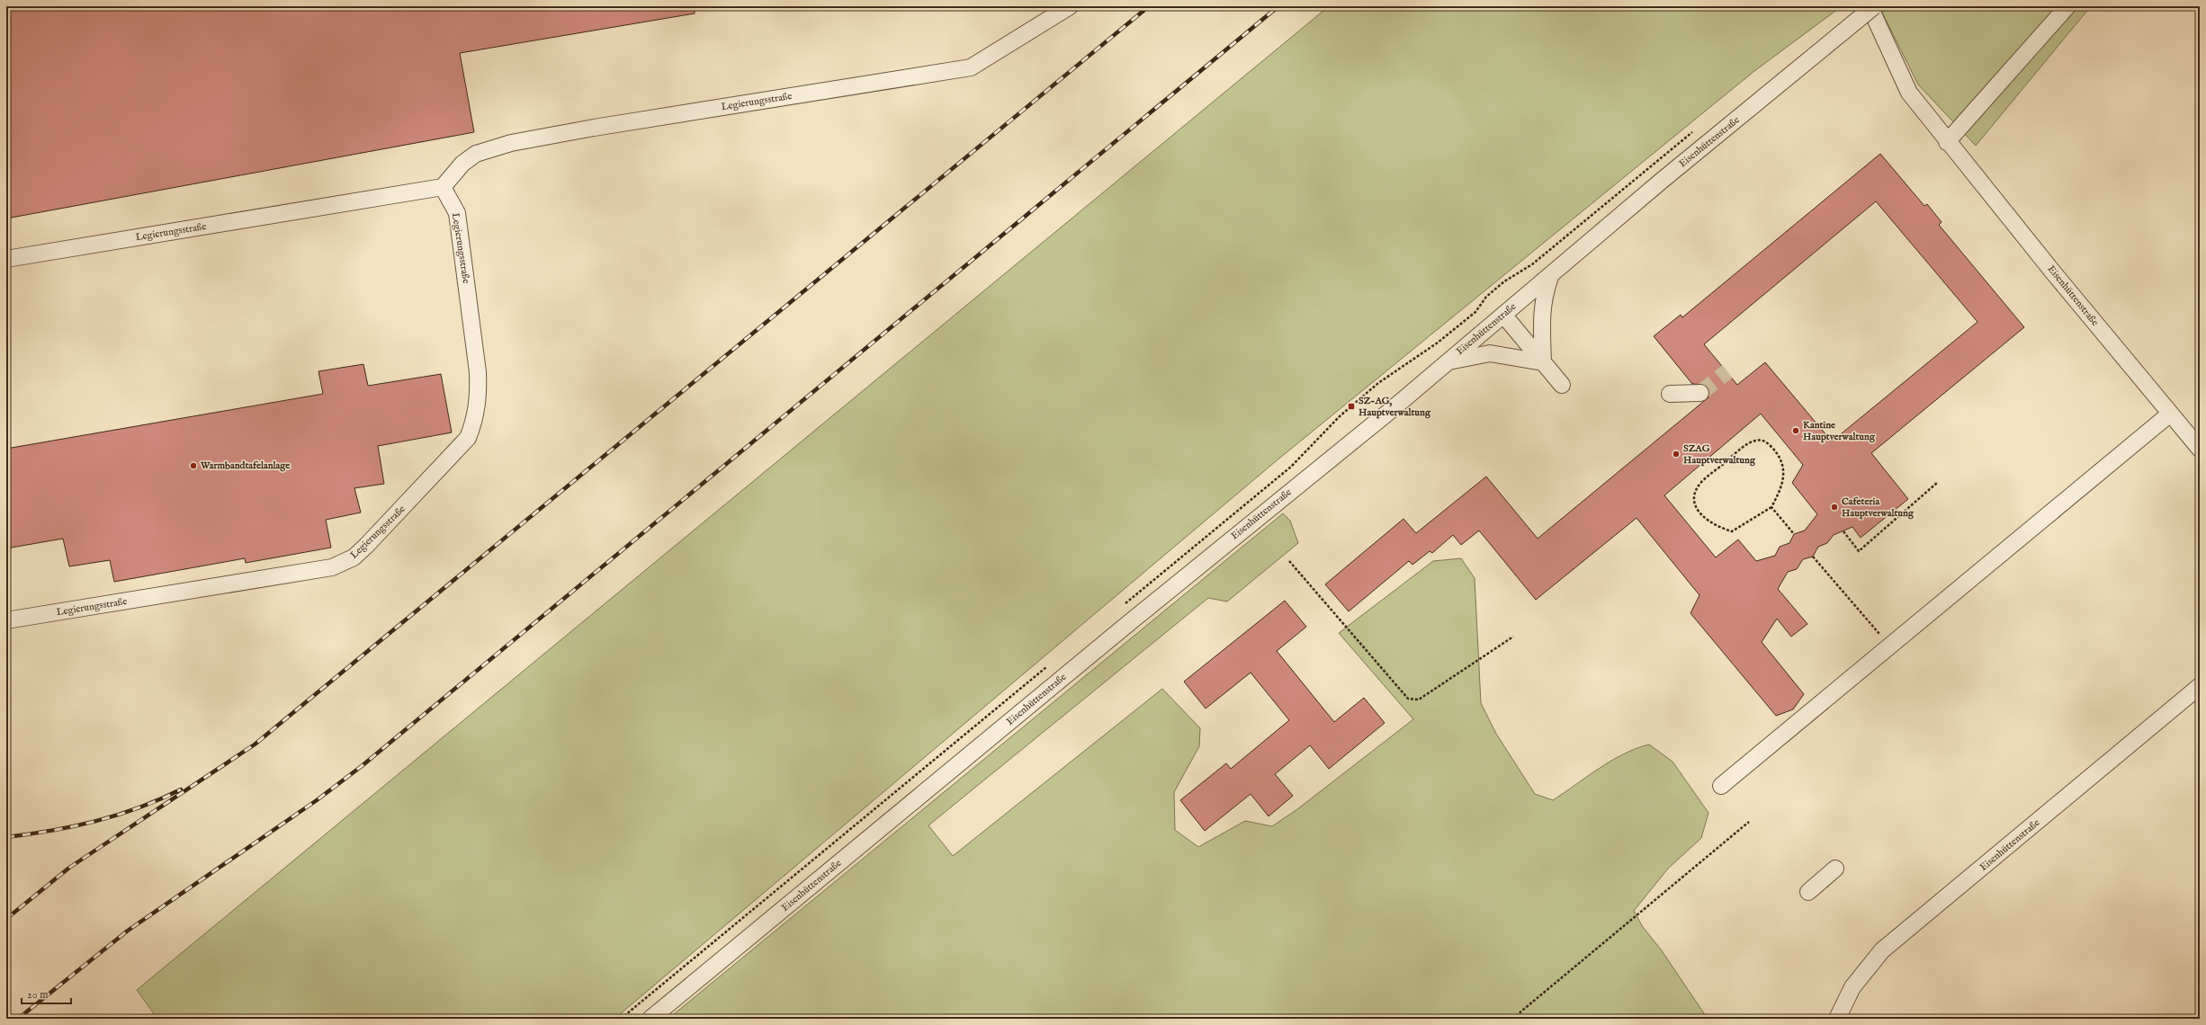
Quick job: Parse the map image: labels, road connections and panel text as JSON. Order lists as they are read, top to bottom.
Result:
{
  "streets": {
    "street": ["Legierungsstraße", "Eisenhüttenstraße"]
  },
  "places": {
    "transit": ["SZ-AG, Hauptverwaltung"],
    "other": [
      "Kantine Hauptverwaltung",
      "SZAG Hauptverwaltung",
      "Warmbandtafelanlage",
      "Cafeteria Hauptverwaltung"
    ]
  },
  "scale_bar": "20 m"
}
